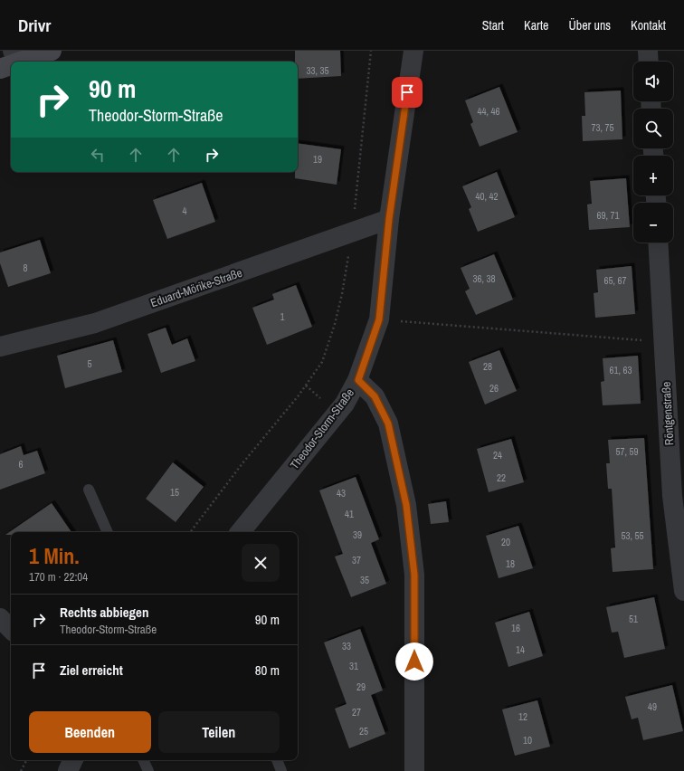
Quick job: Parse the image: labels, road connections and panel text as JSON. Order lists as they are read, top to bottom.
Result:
{
  "streets": {
    "street": ["Eduard-Mörike-Straße", "Röntgenstraße", "Theodor-Storm-Straße"]
  },
  "crossings": [
    ["Eduard-Mörike-Straße", "Theodor-Storm-Straße"]
  ],
  "house_numbers": [
    "33, 35",
    "44, 46",
    "73, 75",
    "19",
    "40, 42",
    "4",
    "69, 71",
    "8",
    "36, 38",
    "65, 67",
    "1",
    "5",
    "28",
    "61, 63",
    "26",
    "57, 59",
    "24",
    "6",
    "22",
    "15",
    "43",
    "41",
    "39",
    "53, 55",
    "20",
    "37",
    "18",
    "35",
    "51",
    "16",
    "33",
    "14",
    "31",
    "29",
    "49",
    "27",
    "12",
    "25",
    "10"
  ],
  "page": {
    "header": "Drivr",
    "nav": [
      "Start",
      "Karte",
      "Über uns",
      "Kontakt"
    ],
    "map_buttons": ["+", "−"],
    "turn": ["90 m", "Theodor-Storm-Straße"],
    "heading": ["1 Min.", "170 m · 22:04"],
    "list": [
      {
        "name": "Rechts abbiegen",
        "note": "Theodor-Storm-Straße",
        "value": "90 m"
      },
      {
        "name": "Ziel erreicht",
        "value": "80 m"
      }
    ],
    "buttons": ["Beenden", "Teilen"]
  }
}
